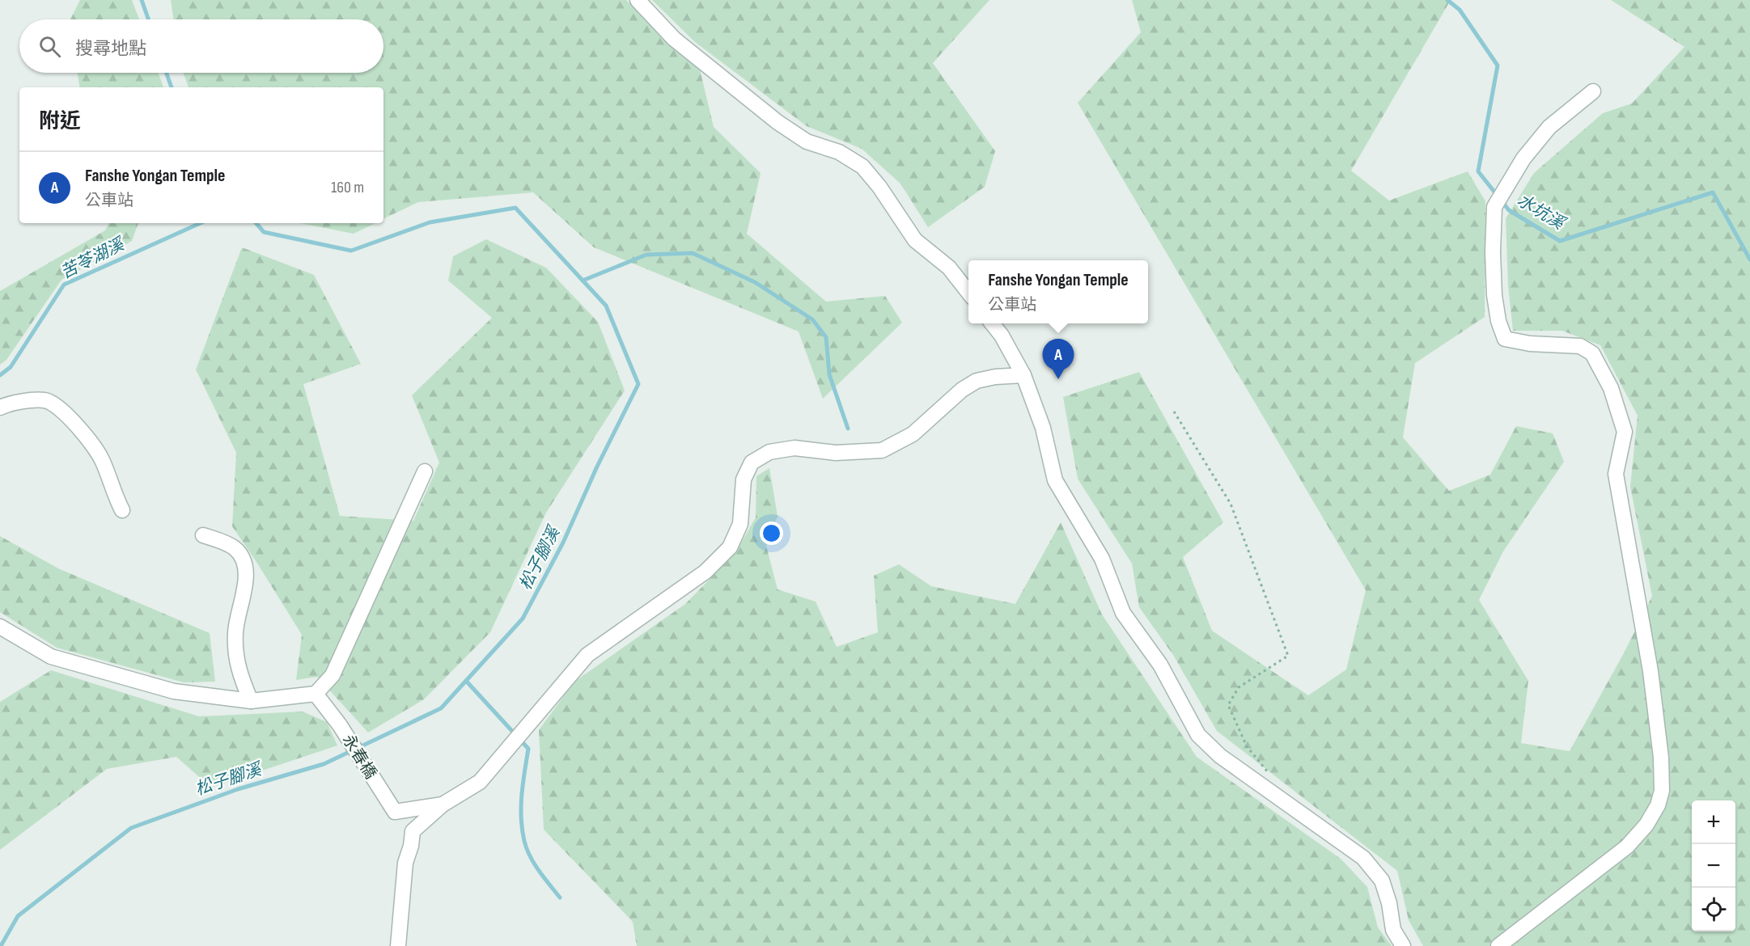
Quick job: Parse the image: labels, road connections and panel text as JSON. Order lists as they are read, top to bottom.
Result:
{
  "streets": {
    "street": ["永春橋"]
  },
  "water": ["水坑溪", "苦苓湖溪", "松子腳溪"],
  "page": {
    "search": "搜尋地點",
    "heading": "附近",
    "list": [
      {
        "mark": "A",
        "name": "Fanshe Yongan Temple",
        "note": "公車站",
        "value": "160 m"
      }
    ],
    "popup": ["Fanshe Yongan Temple", "公車站"],
    "pins": "A",
    "map_buttons": ["+", "−"]
  }
}
